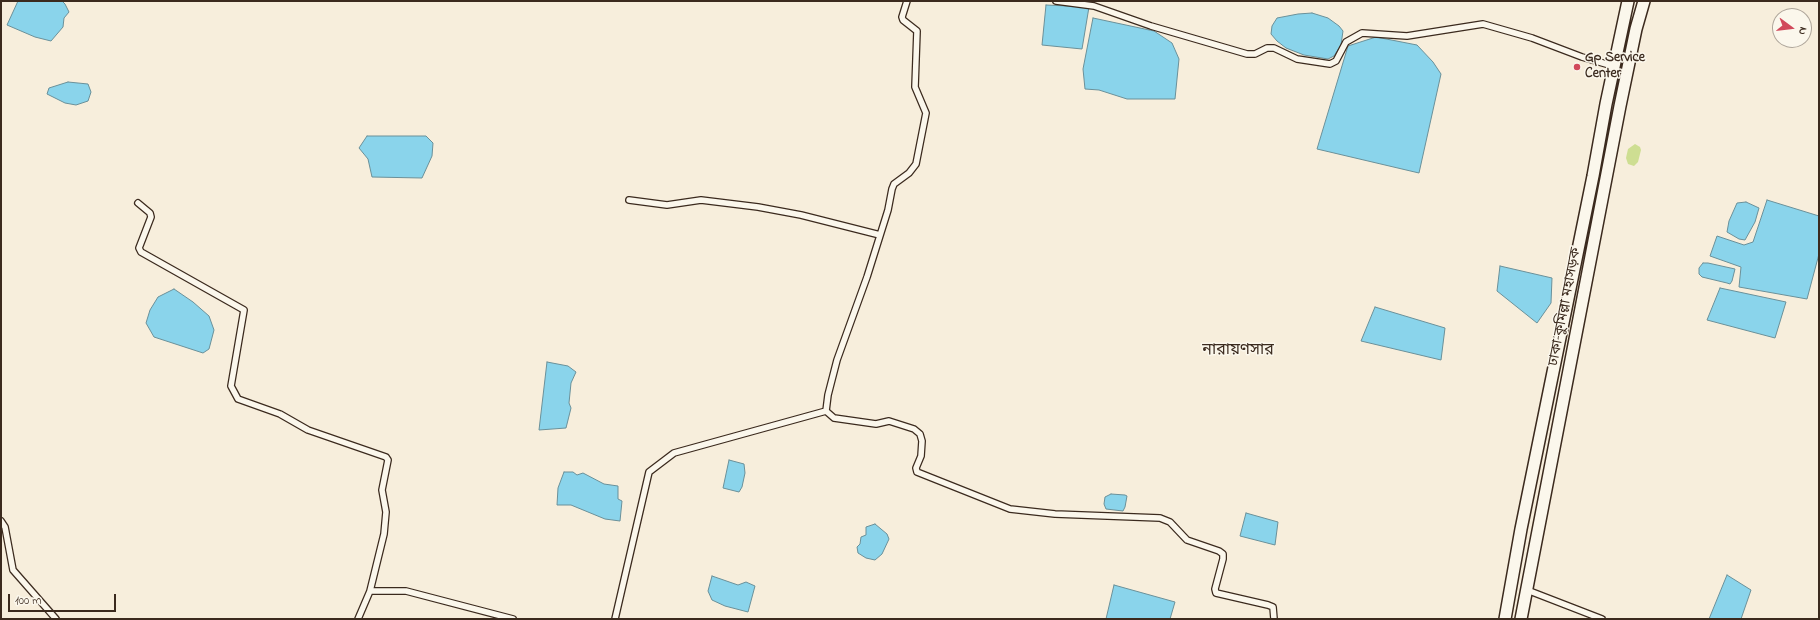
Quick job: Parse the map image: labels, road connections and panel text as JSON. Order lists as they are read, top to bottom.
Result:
{
  "streets": {
    "highway": ["ঢাকা–কুমিল্লা মহাসড়ক"]
  },
  "districts": ["নারায়ণসার"],
  "places": ["Gp Service Center"],
  "scale_bar": "100 m",
  "north": "right"
}
